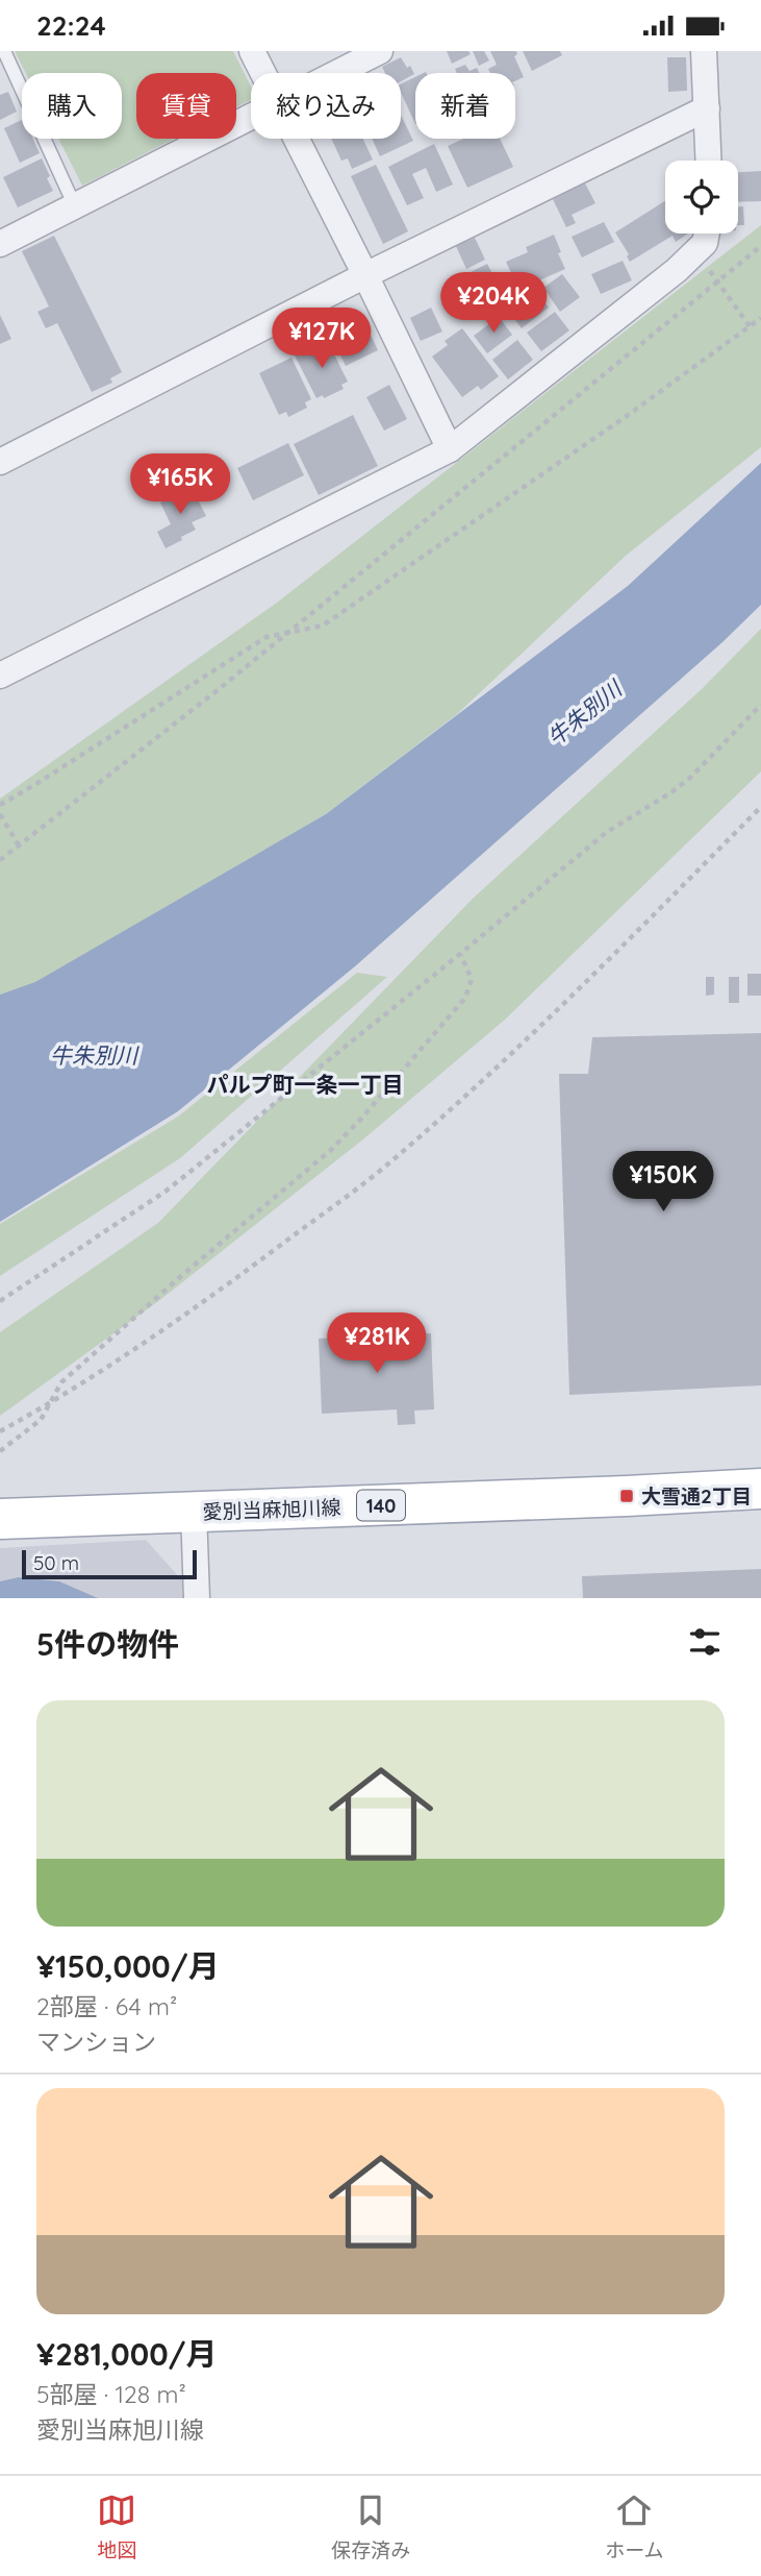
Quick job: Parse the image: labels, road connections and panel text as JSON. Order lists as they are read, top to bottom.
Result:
{
  "streets": {
    "main road": ["140", "愛別当麻旭川線"]
  },
  "districts": ["パルプ町一条一丁目"],
  "water": ["牛朱別川"],
  "places": {
    "transit": ["大雪通2丁目"]
  },
  "scale_bar": "50 m",
  "page": {
    "status": "22:24",
    "chip": [
      "購入",
      "賃貸",
      "絞り込み",
      "新着"
    ],
    "price": [
      "¥204K",
      "¥127K",
      "¥165K",
      "¥150K",
      "¥281K"
    ],
    "scale": "50 m",
    "heading": "5件の物件",
    "list": [
      {
        "name": "¥150,000/月",
        "note": "2部屋 · 64 m² · マンション"
      },
      {
        "name": "¥281,000/月",
        "note": "5部屋 · 128 m² · 愛別当麻旭川線"
      }
    ],
    "tabs": ["地図", "保存済み", "ホーム"]
  }
}
